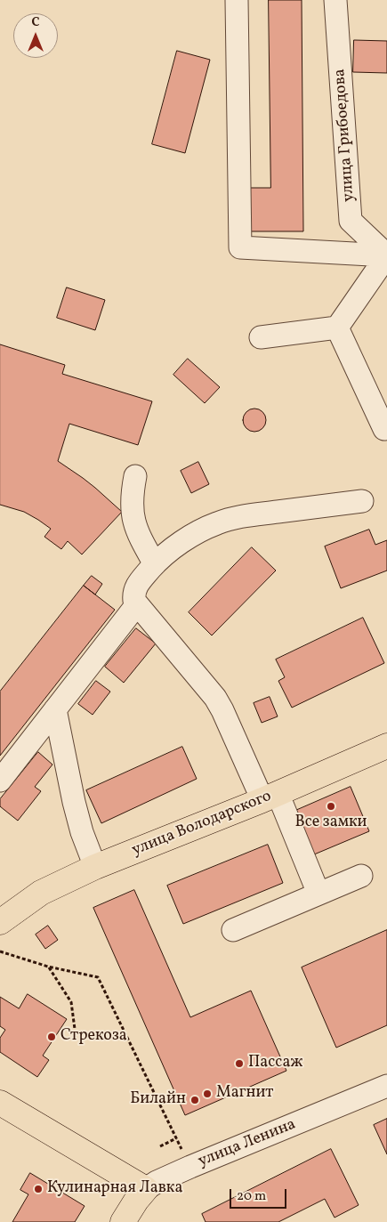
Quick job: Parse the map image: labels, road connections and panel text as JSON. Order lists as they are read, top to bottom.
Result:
{
  "streets": {
    "main road": ["улица Володарского", "улица Ленина"],
    "street": ["улица Грибоедова"]
  },
  "places": [
    "Все замки",
    "Стрекоза",
    "Пассаж",
    "Магнит",
    "Билайн",
    "Кулинарная Лавка"
  ],
  "scale_bar": "20 m",
  "north": "top"
}
